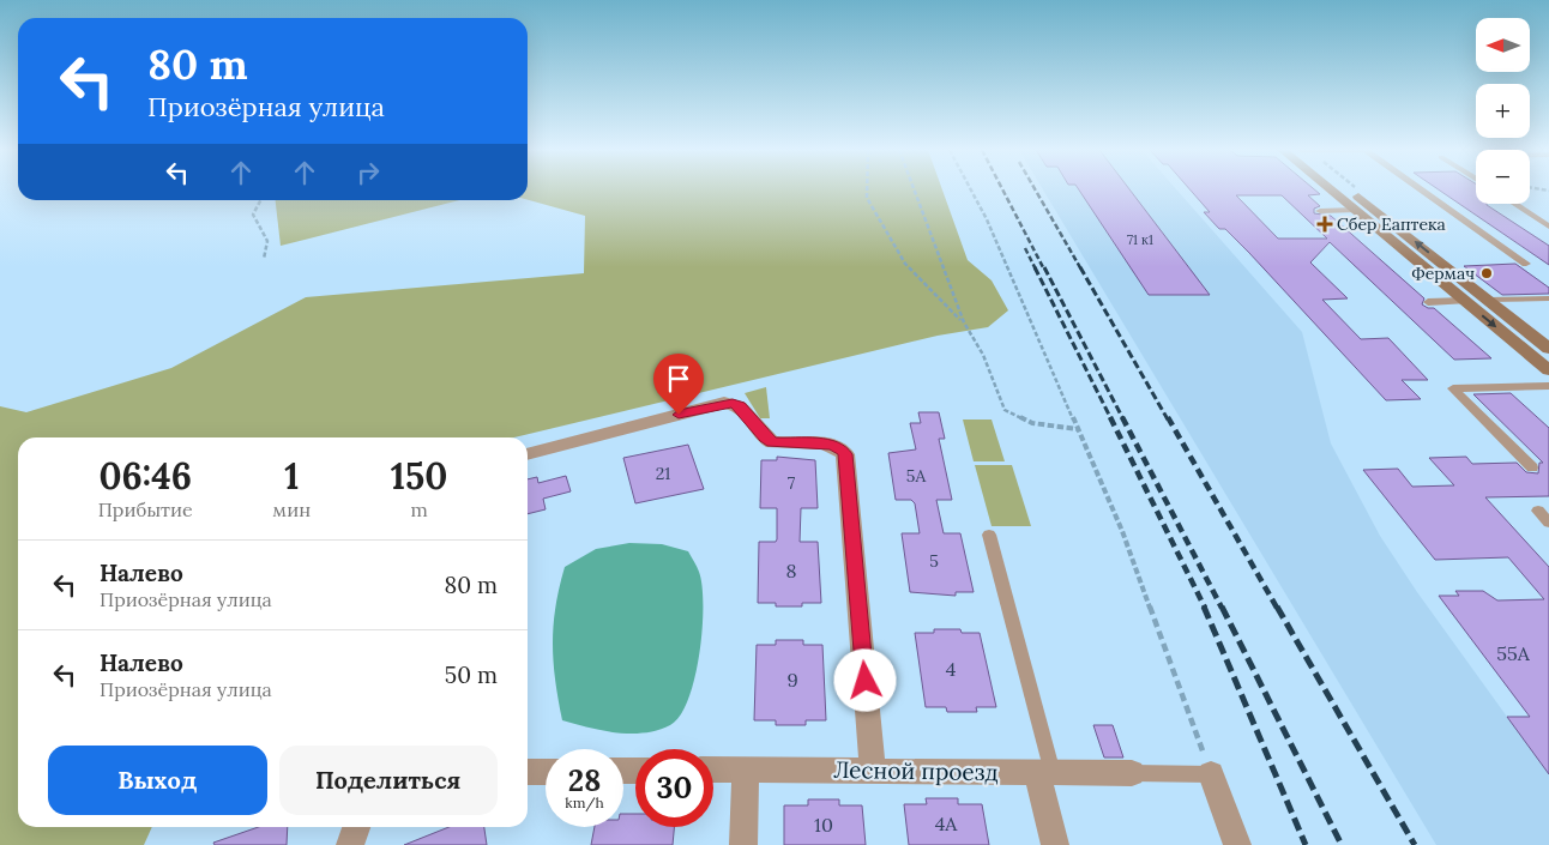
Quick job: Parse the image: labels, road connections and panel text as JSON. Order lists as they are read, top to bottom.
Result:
{
  "streets": {
    "street": ["Лесной проезд"]
  },
  "places": {
    "health": ["Сбер Еаптека"],
    "other": ["Фермач"]
  },
  "house_numbers": [
    "71 к1",
    "21",
    "5А",
    "7",
    "5",
    "8",
    "55А",
    "4",
    "9",
    "4А",
    "10"
  ],
  "north": "left",
  "page": {
    "map_buttons": ["+", "−"],
    "turn": ["80 m", "Приозёрная улица"],
    "eta": [
      "06:46",
      "Прибытие",
      "1",
      "мин",
      "150",
      "m"
    ],
    "list": [
      {
        "name": "Налево",
        "note": "Приозёрная улица",
        "value": "80 m"
      },
      {
        "name": "Налево",
        "note": "Приозёрная улица",
        "value": "50 m"
      }
    ],
    "buttons": ["Выход", "Поделиться"],
    "speed": "28 km/h",
    "limit": "30"
  }
}
